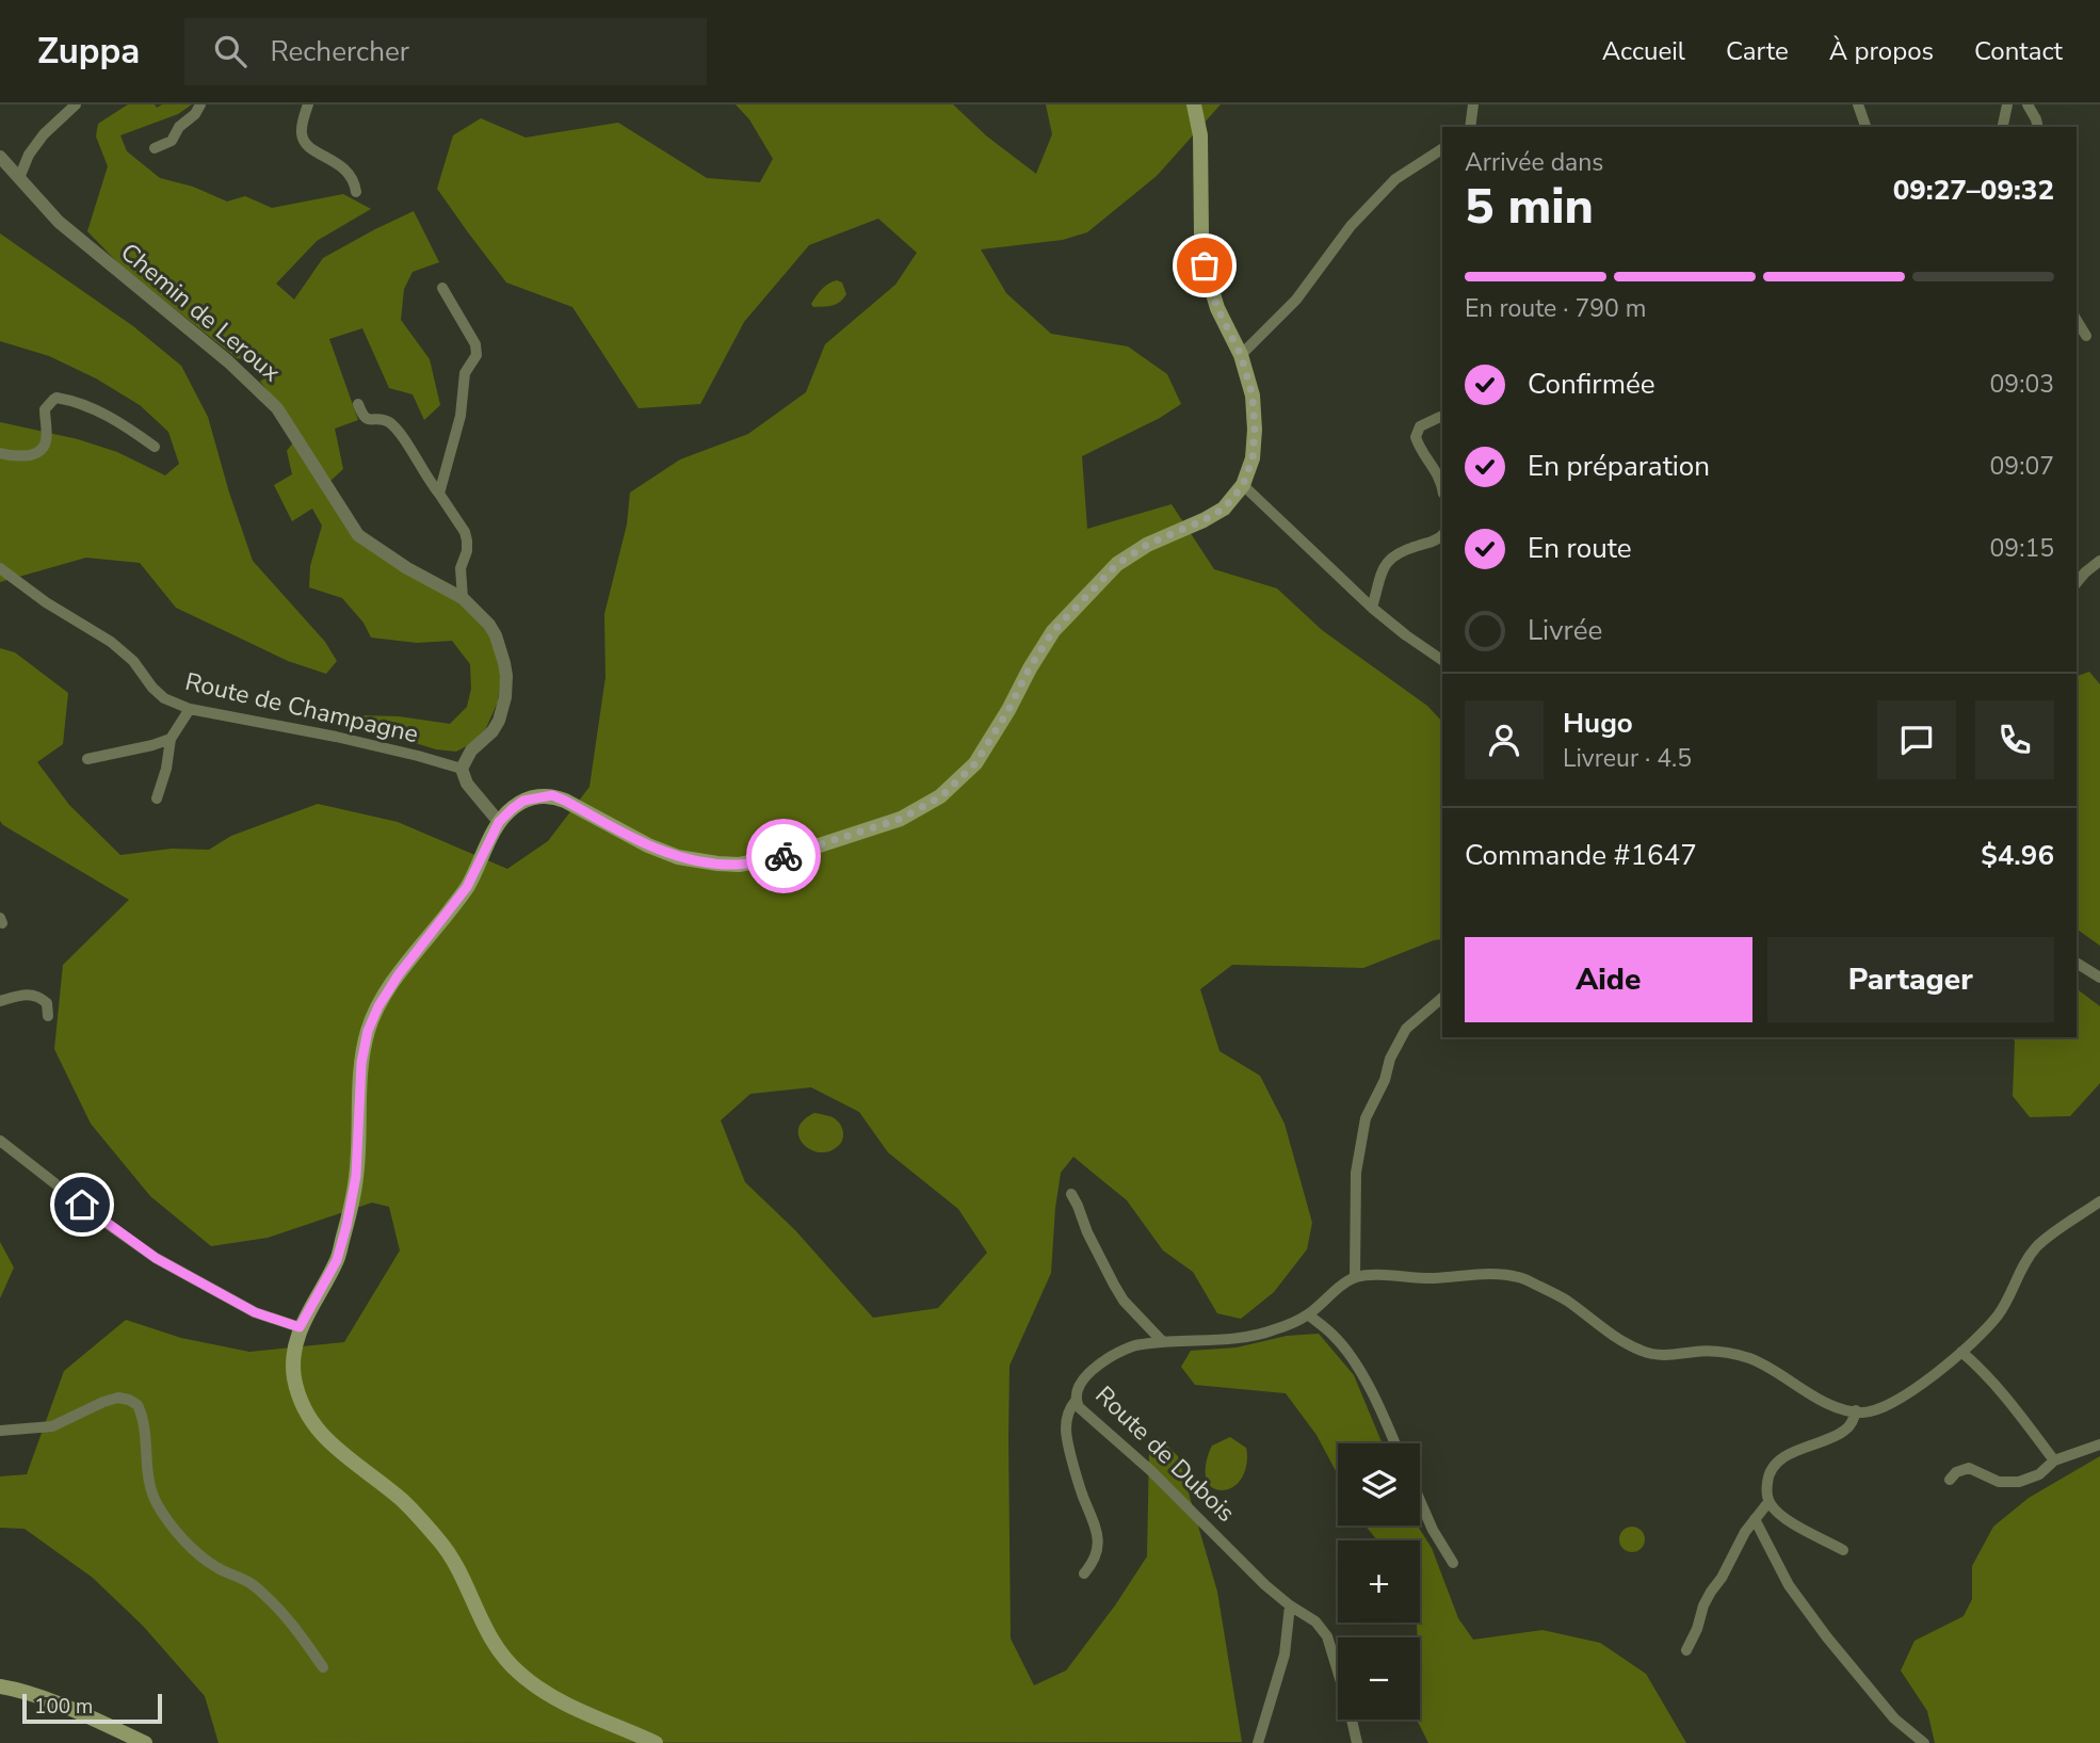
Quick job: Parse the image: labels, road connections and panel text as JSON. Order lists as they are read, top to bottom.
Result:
{
  "streets": {
    "street": ["Chemin de Leroux", "Route de Champagne", "Route de Dubois"]
  },
  "crossings": [
    ["Chemin de Leroux", "Route de Champagne"]
  ],
  "scale_bar": "100 m",
  "page": {
    "header": "Zuppa",
    "search": "Rechercher",
    "nav": [
      "Accueil",
      "Carte",
      "À propos",
      "Contact"
    ],
    "heading": ["5 min", "Arrivée dans", "09:27–09:32"],
    "panel": [
      "Hugo",
      "Livreur · 4.5",
      "Commande #1647",
      "$4.96"
    ],
    "bar": "En route · 790 m",
    "list": [
      ["Confirmée", "09:03"],
      ["En préparation", "09:07"],
      ["En route", "09:15"],
      "Livrée"
    ],
    "buttons": ["Aide", "Partager"],
    "map_buttons": ["+", "−"],
    "scale": "100 m"
  }
}
